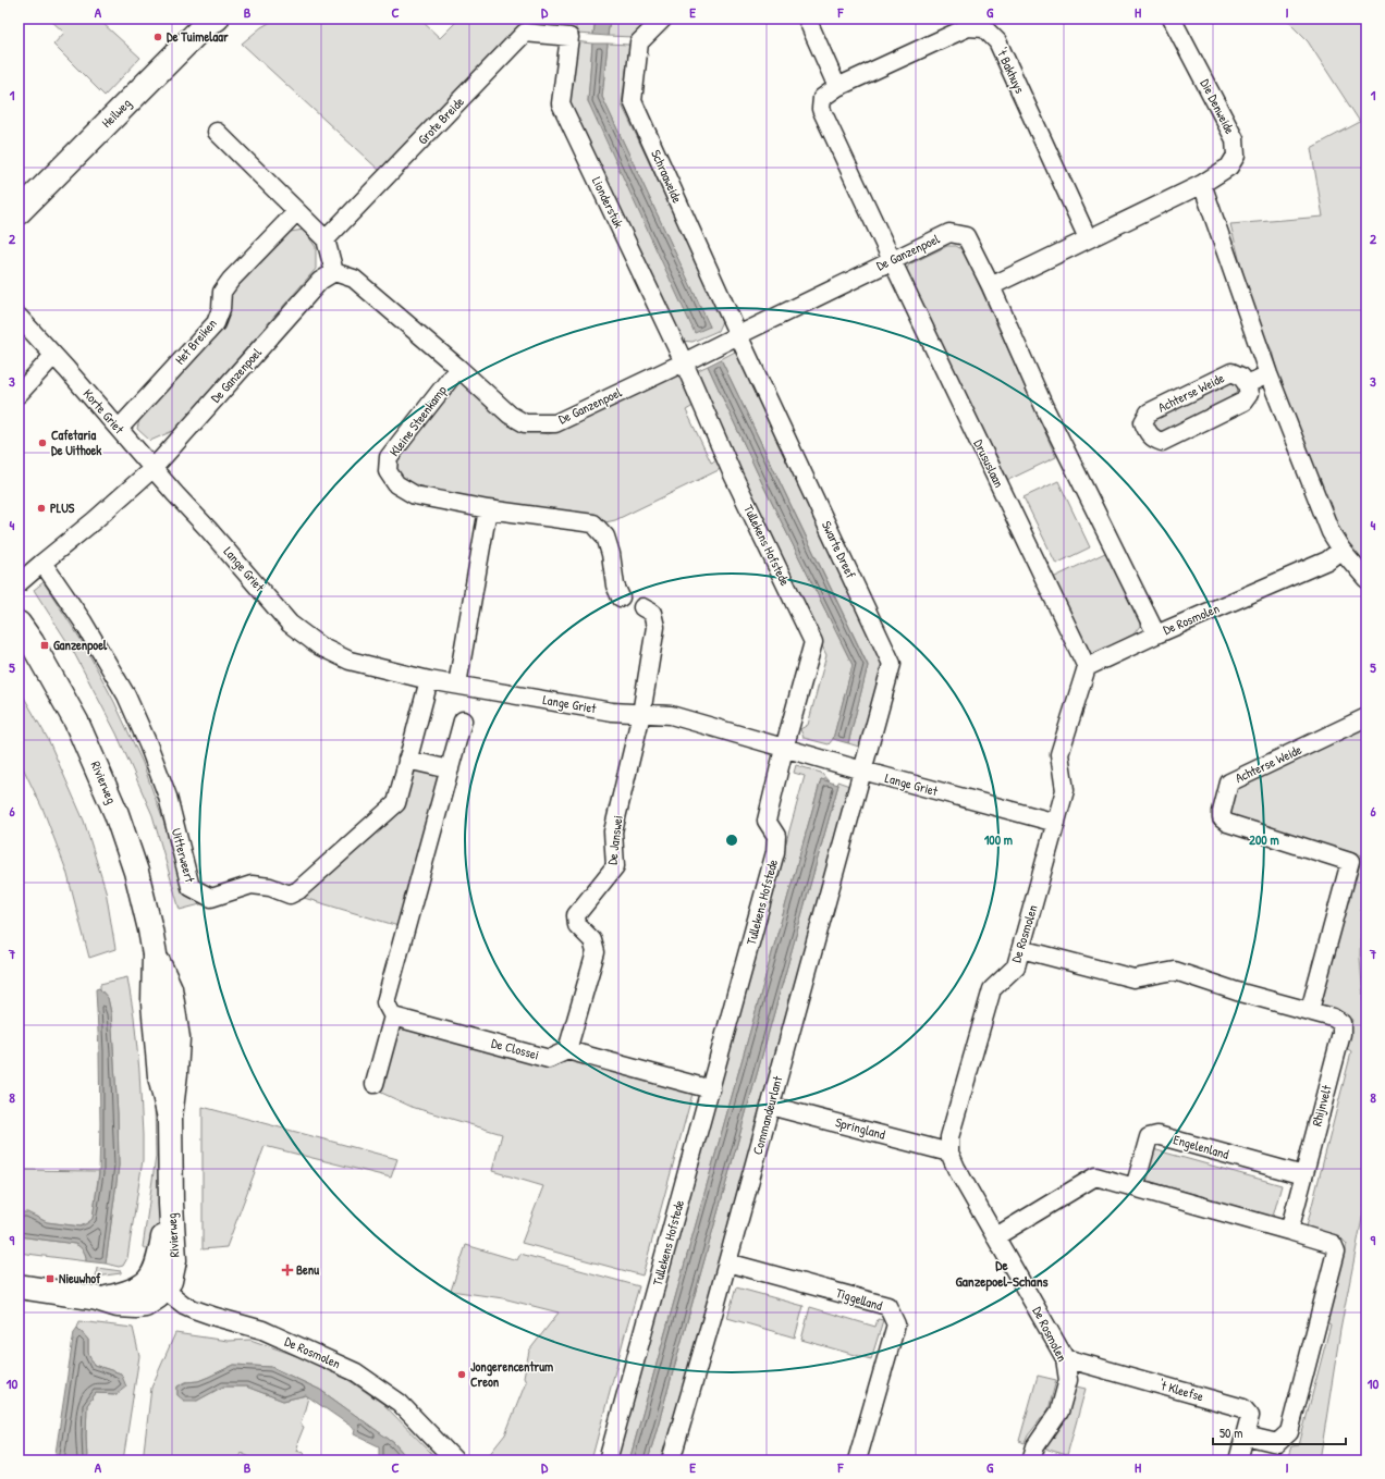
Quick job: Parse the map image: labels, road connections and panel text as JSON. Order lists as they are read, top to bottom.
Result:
{
  "streets": {
    "street": [
      "'t Bakhuys",
      "Die Denweide",
      "Heilweg",
      "Grote Breide",
      "Schraaweide",
      "Lionderstuk",
      "De Ganzenpoel",
      "Het Breiken",
      "Achterse Weide",
      "Korte Griet",
      "Kleine Steenkamp",
      "Drususlaan",
      "Tullekens Hofstede",
      "Swarte Dreef",
      "Lange Griet",
      "De Rosmolen",
      "Rivierweg",
      "De Janswei",
      "Uitterweert",
      "De Clossei",
      "Rhijnvelt",
      "Commandeurlant",
      "Springland",
      "Engelenland",
      "Tiggelland",
      "'t Kleefse"
    ]
  },
  "crossings": [
    ["Grote Breide", "Lionderstuk"],
    ["Schraaweide", "De Ganzenpoel"],
    ["Schraaweide", "Swarte Dreef"],
    ["Lionderstuk", "De Ganzenpoel"],
    ["Lionderstuk", "Tullekens Hofstede"],
    ["De Ganzenpoel", "Korte Griet"],
    ["De Ganzenpoel", "Kleine Steenkamp"],
    ["De Ganzenpoel", "Drususlaan"],
    ["De Ganzenpoel", "Tullekens Hofstede"],
    ["De Ganzenpoel", "Swarte Dreef"],
    ["De Ganzenpoel", "Lange Griet"],
    ["De Ganzenpoel", "Uitterweert"],
    ["Het Breiken", "Korte Griet"],
    ["Achterse Weide", "Rhijnvelt"],
    ["Korte Griet", "Lange Griet"],
    ["Drususlaan", "De Rosmolen"],
    ["Tullekens Hofstede", "Lange Griet"],
    ["Swarte Dreef", "Lange Griet"],
    ["Swarte Dreef", "Commandeurlant"],
    ["Lange Griet", "De Rosmolen"],
    ["Lange Griet", "De Janswei"],
    ["Lange Griet", "Uitterweert"],
    ["Lange Griet", "Commandeurlant"],
    ["De Rosmolen", "Rivierweg"],
    ["De Rosmolen", "Rhijnvelt"],
    ["De Rosmolen", "Springland"],
    ["De Rosmolen", "'t Kleefse"],
    ["De Janswei", "De Clossei"],
    ["Rhijnvelt", "Engelenland"],
    ["Commandeurlant", "Springland"],
    ["Commandeurlant", "Tiggelland"]
  ],
  "districts": ["De Ganzepoel-Schans"],
  "places": {
    "other": [
      "De Tuimelaar",
      "Cafetaria De Uithoek",
      "PLUS",
      "Jongerencentrum Creon"
    ],
    "transit": ["Ganzenpoel", "Nieuwhof"],
    "health": ["Benu"]
  },
  "scale_bar": "50 m",
  "grid": {
    "columns": [
      "A",
      "B",
      "C",
      "D",
      "E",
      "F",
      "G",
      "H",
      "I"
    ],
    "rows": [
      "1",
      "2",
      "3",
      "4",
      "5",
      "6",
      "7",
      "8",
      "9",
      "10"
    ]
  },
  "rings": ["100 m", "200 m"]
}
